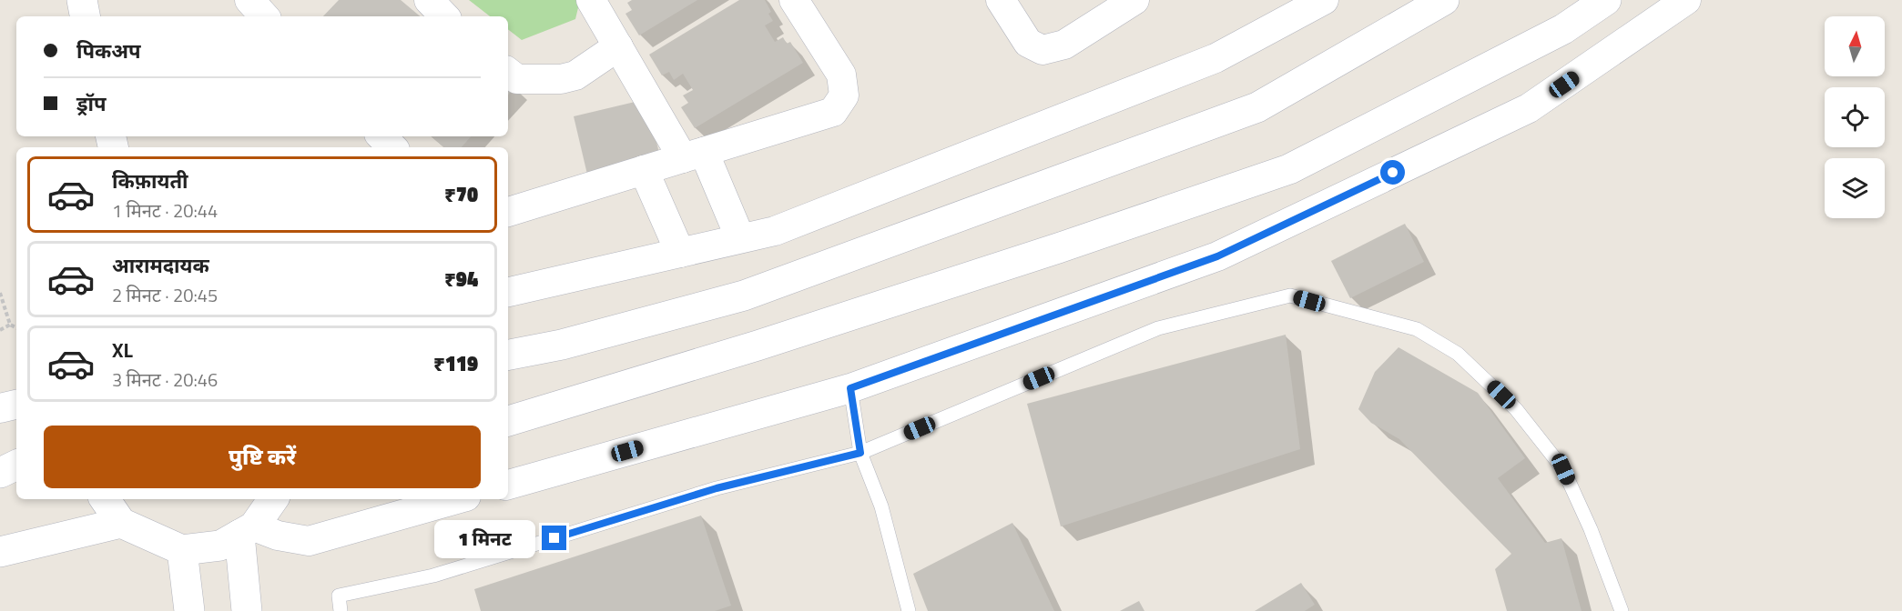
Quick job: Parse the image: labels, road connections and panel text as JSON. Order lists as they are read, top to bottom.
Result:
{
  "north": "top",
  "page": {
    "banner": ["पिकअप", "ड्रॉप"],
    "list": [
      {
        "name": "किफ़ायती",
        "note": "1 मिनट · 20:44",
        "value": "₹70"
      },
      {
        "name": "आरामदायक",
        "note": "2 मिनट · 20:45",
        "value": "₹94"
      },
      {
        "name": "XL",
        "note": "3 मिनट · 20:46",
        "value": "₹119"
      }
    ],
    "buttons": "पुष्टि करें",
    "bubble": "1 मिनट"
  }
}
